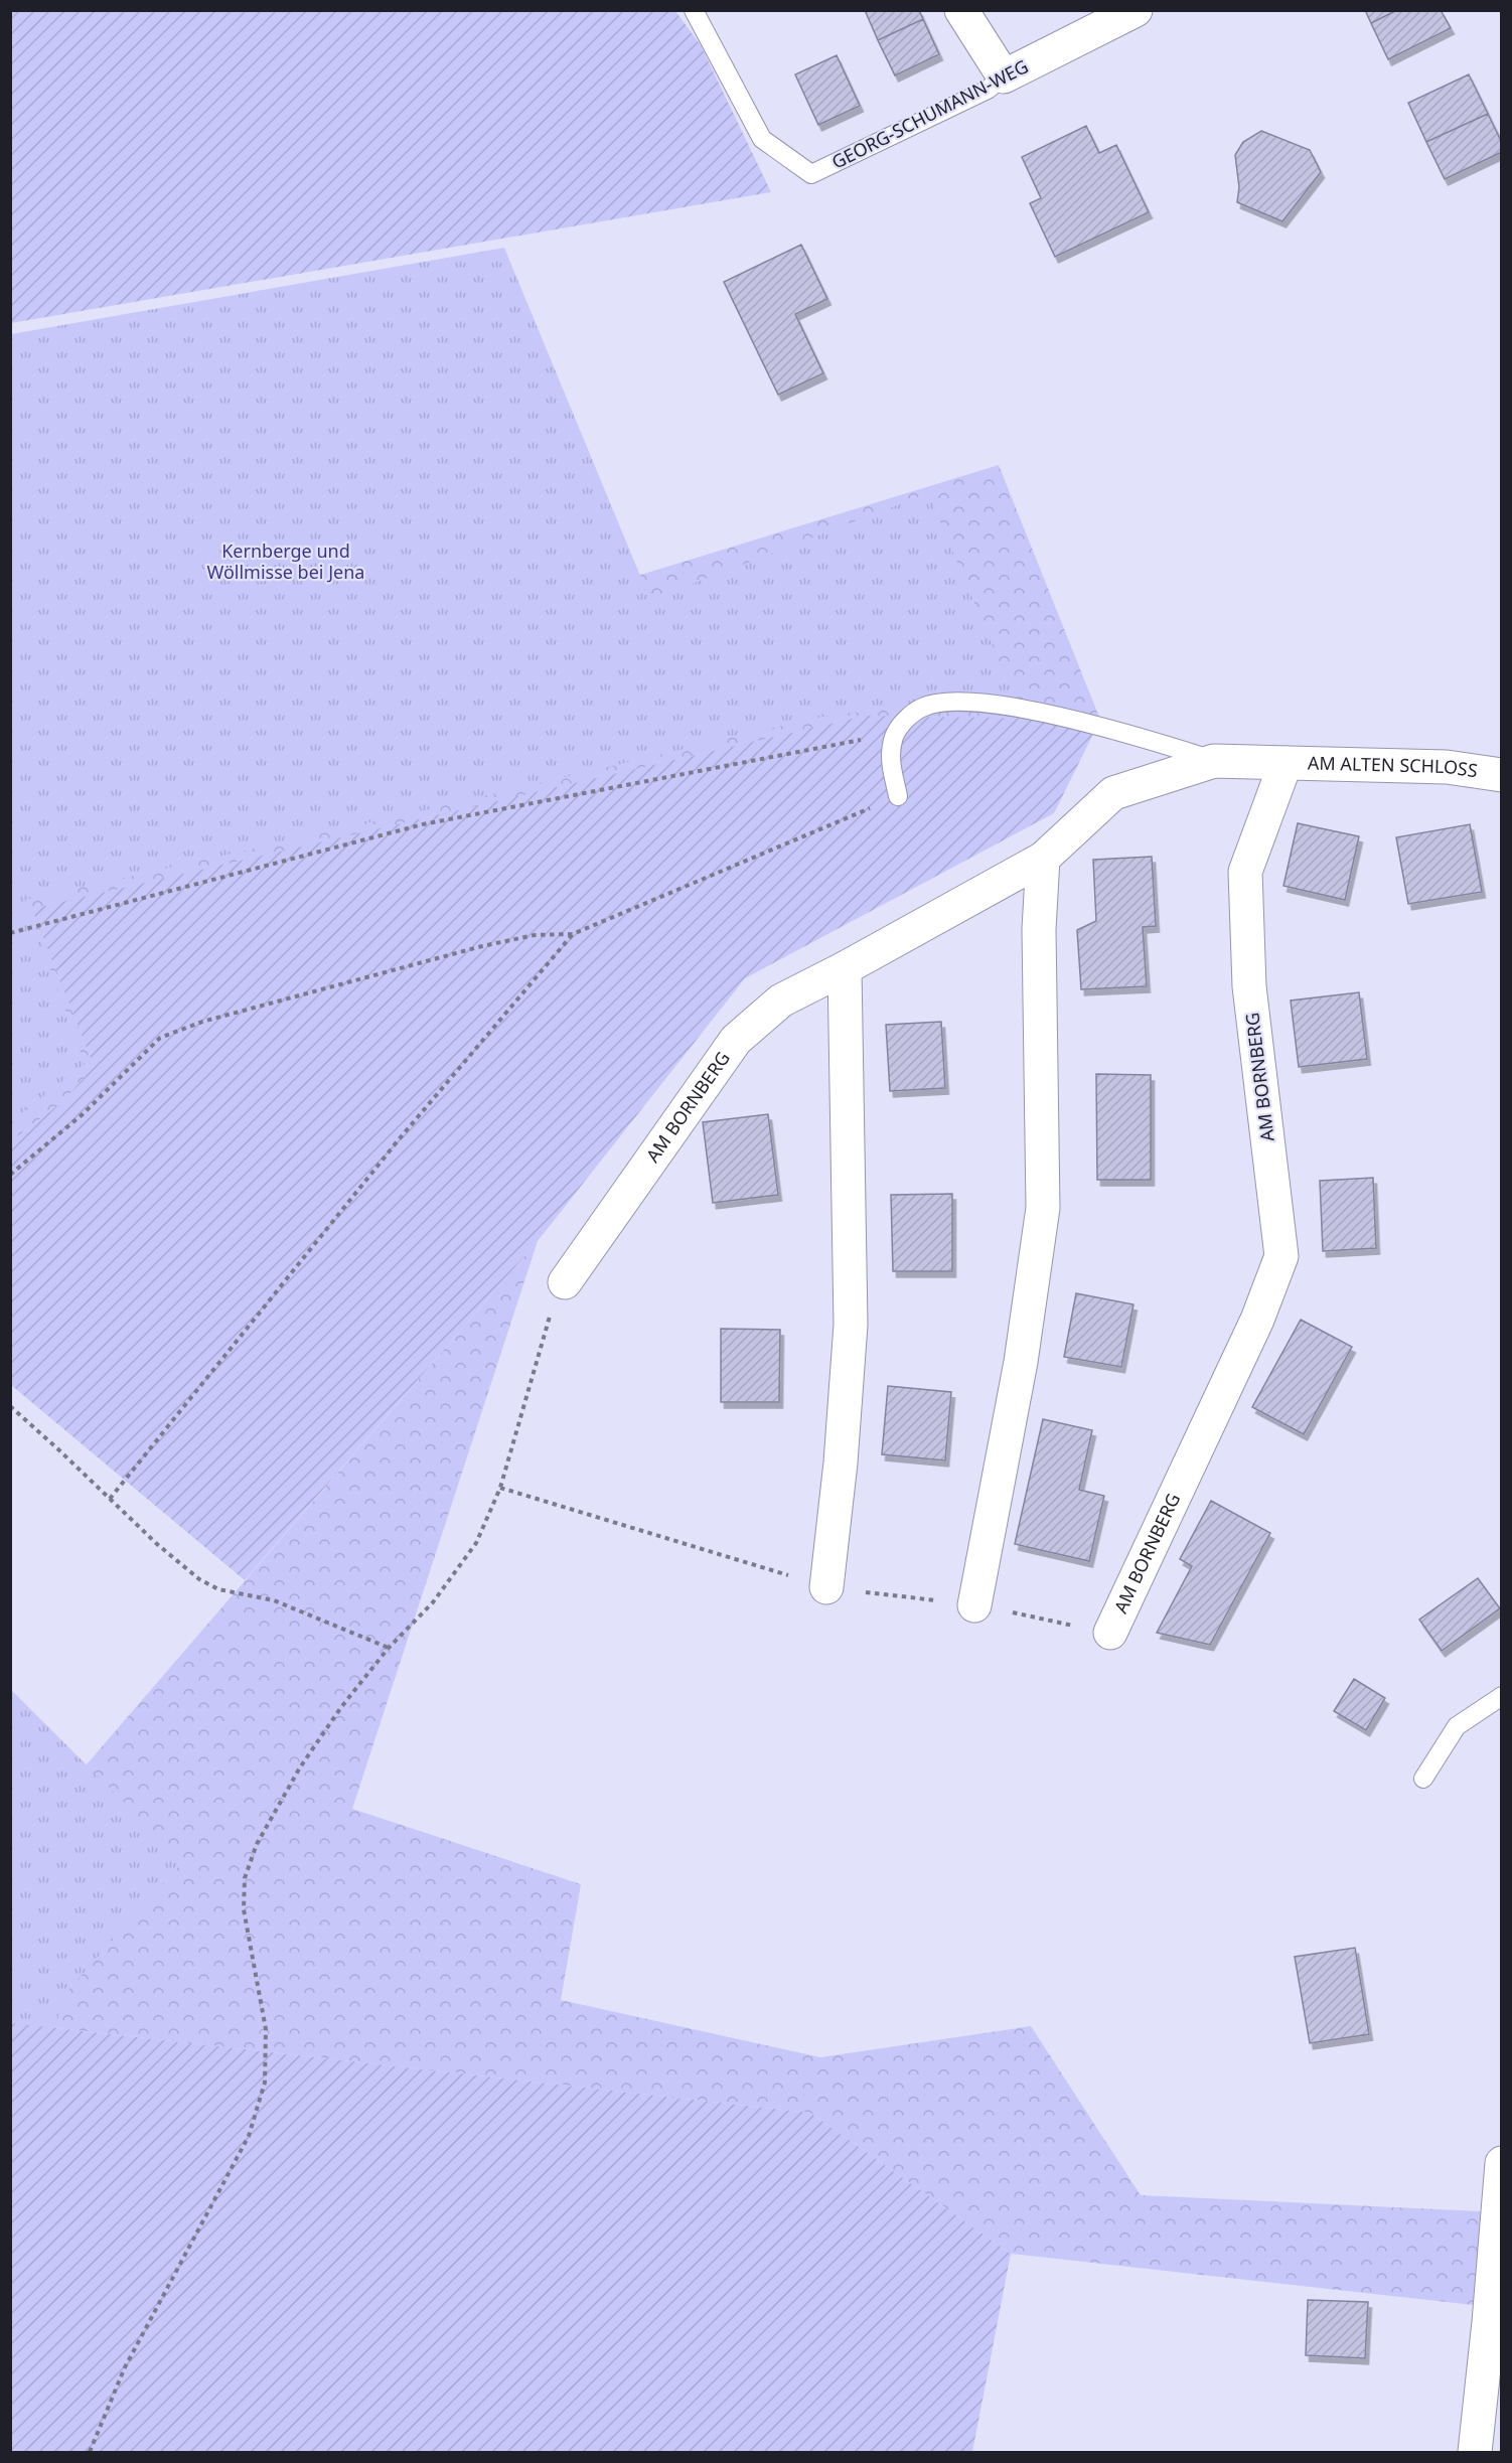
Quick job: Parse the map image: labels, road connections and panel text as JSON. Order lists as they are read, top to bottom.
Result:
{
  "streets": {
    "street": ["GEORG-SCHUMANN-WEG", "AM ALTEN SCHLOSS", "AM BORNBERG"]
  },
  "crossings": [
    ["AM ALTEN SCHLOSS", "AM BORNBERG"]
  ],
  "parks": ["Kernberge und Wöllmisse bei Jena"]
}
